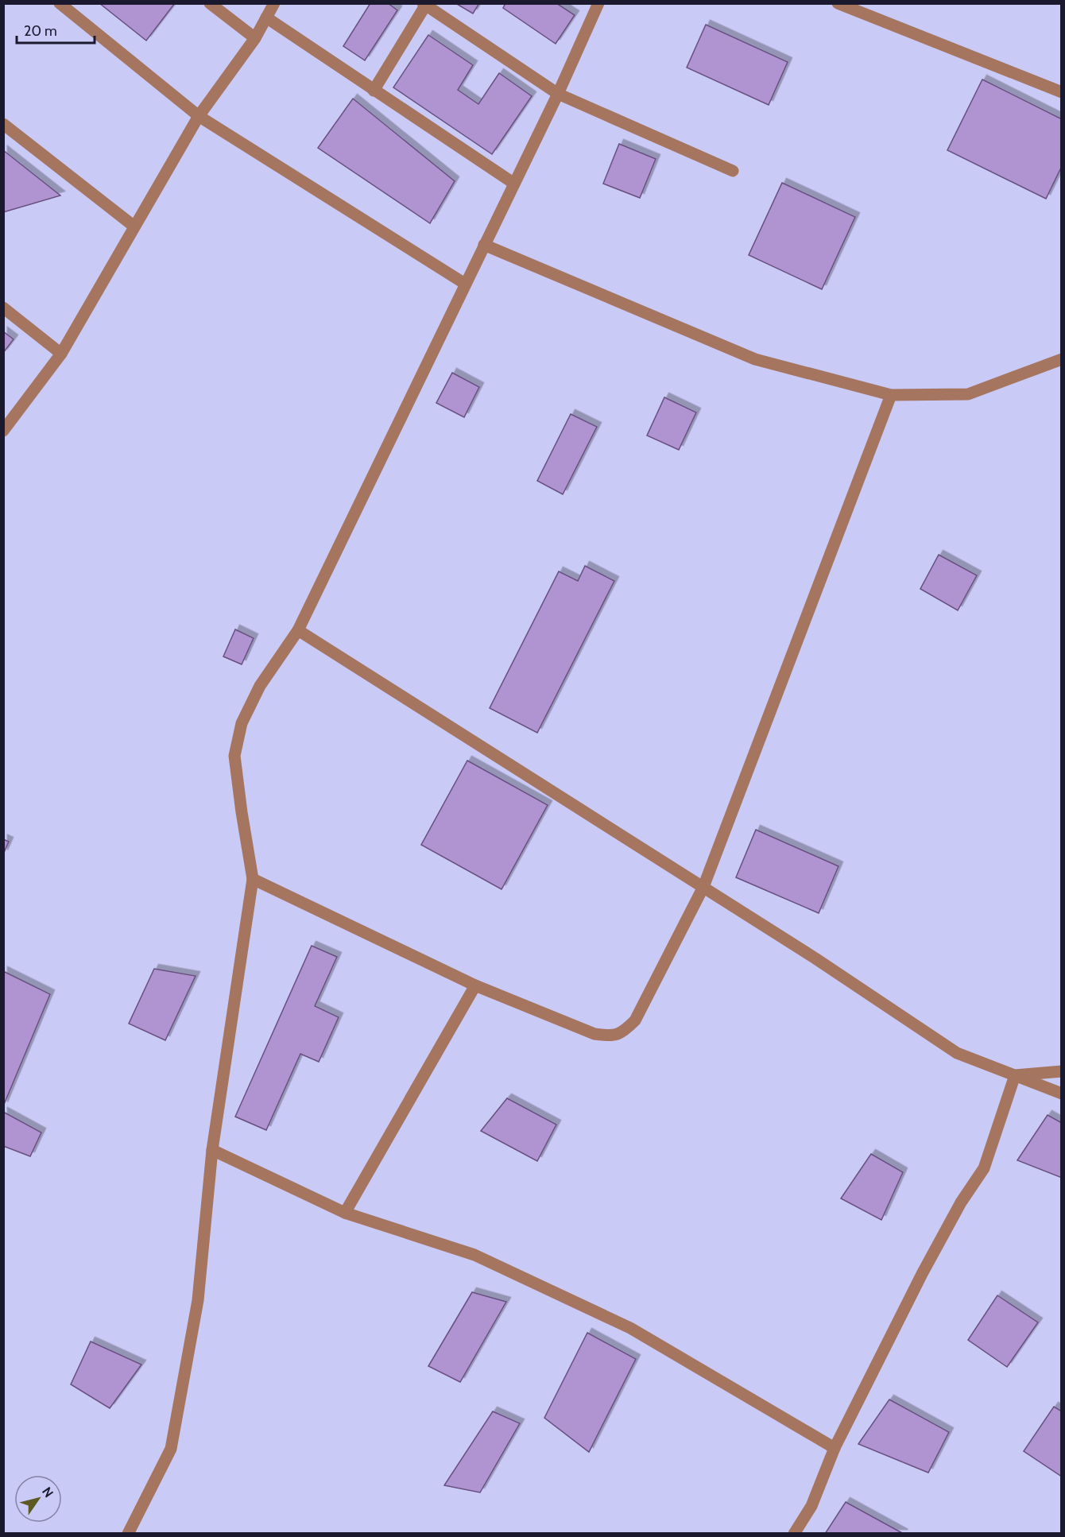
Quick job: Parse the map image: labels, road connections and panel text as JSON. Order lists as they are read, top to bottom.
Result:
{
  "scale_bar": "20 m",
  "north": "top right"
}
